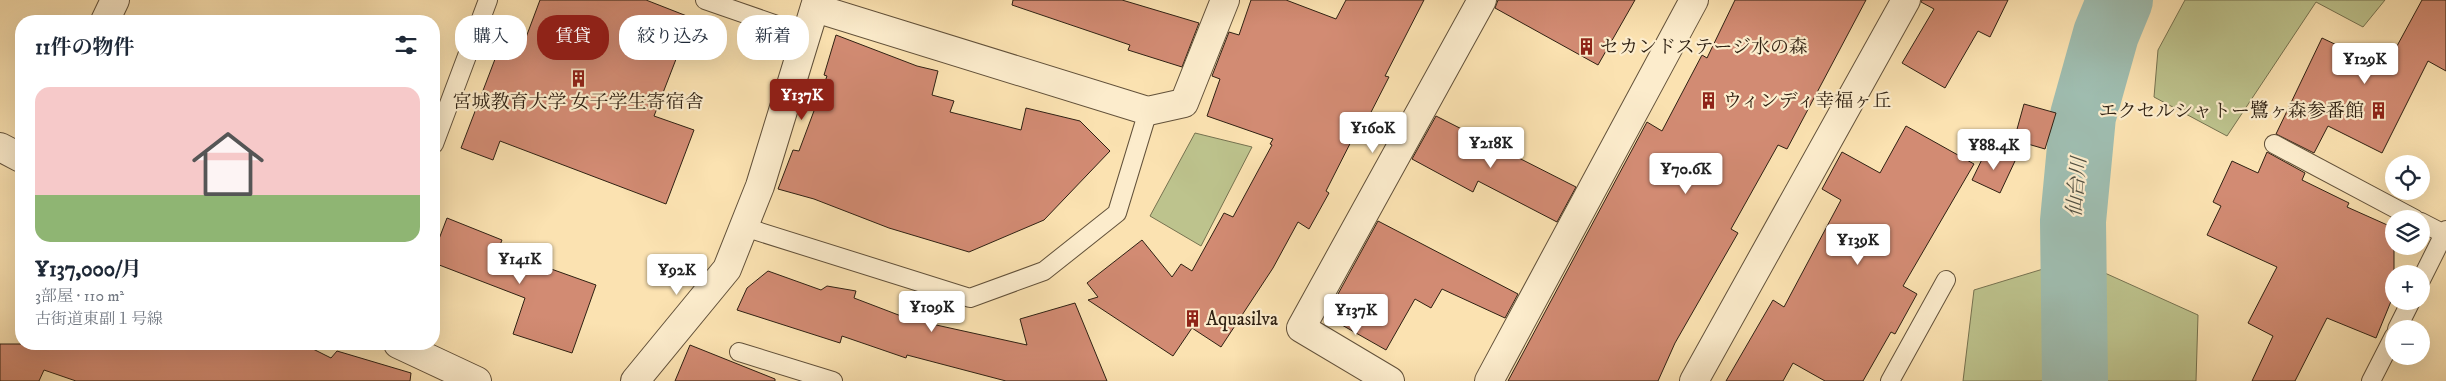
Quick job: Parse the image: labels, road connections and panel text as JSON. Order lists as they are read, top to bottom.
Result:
{
  "water": ["仙台川"],
  "places": {
    "building": [
      "セカンドステージ水の森",
      "宮城教育大学 女子学生寄宿舎",
      "ウィンディ幸福ヶ丘",
      "エクセルシャトー鷺ヶ森参番館",
      "Aquasilva"
    ]
  },
  "page": {
    "chip": [
      "購入",
      "賃貸",
      "絞り込み",
      "新着"
    ],
    "heading": "11件の物件",
    "price": [
      "¥129K",
      "¥137K",
      "¥160K",
      "¥218K",
      "¥88.4K",
      "¥70.6K",
      "¥139K",
      "¥141K",
      "¥92K",
      "¥109K",
      "¥137K"
    ],
    "list": [
      {
        "name": "¥137,000/月",
        "note": "3部屋 · 110 m² · 古街道東副１号線"
      }
    ],
    "map_buttons": ["+", "−"]
  }
}
